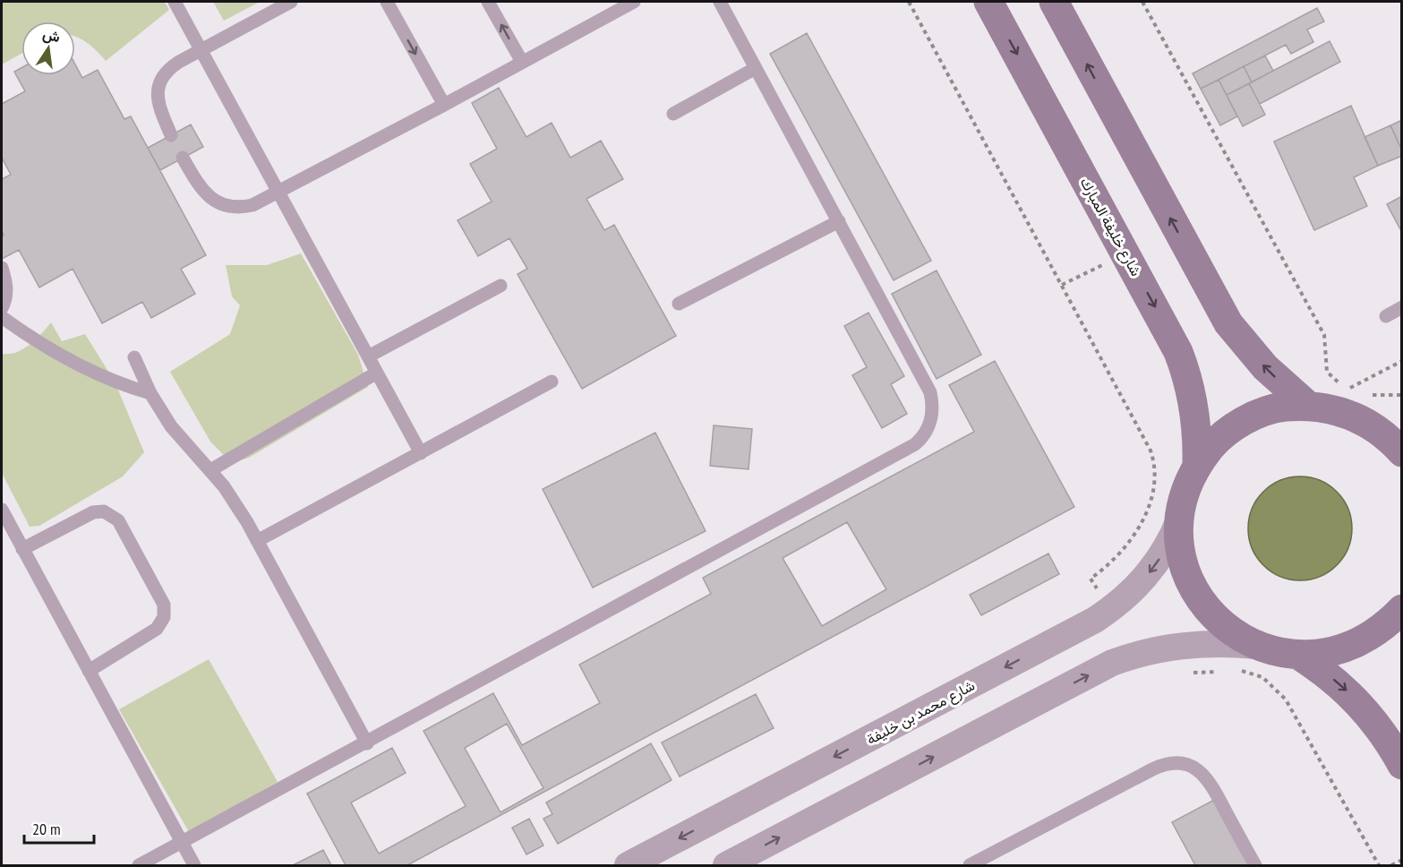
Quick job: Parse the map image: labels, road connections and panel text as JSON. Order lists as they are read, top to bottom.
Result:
{
  "streets": {
    "main road": ["شارع خليفة المبارك"],
    "street": ["شارع محمد بن خليفة"]
  },
  "scale_bar": "20 m",
  "north": "top"
}
